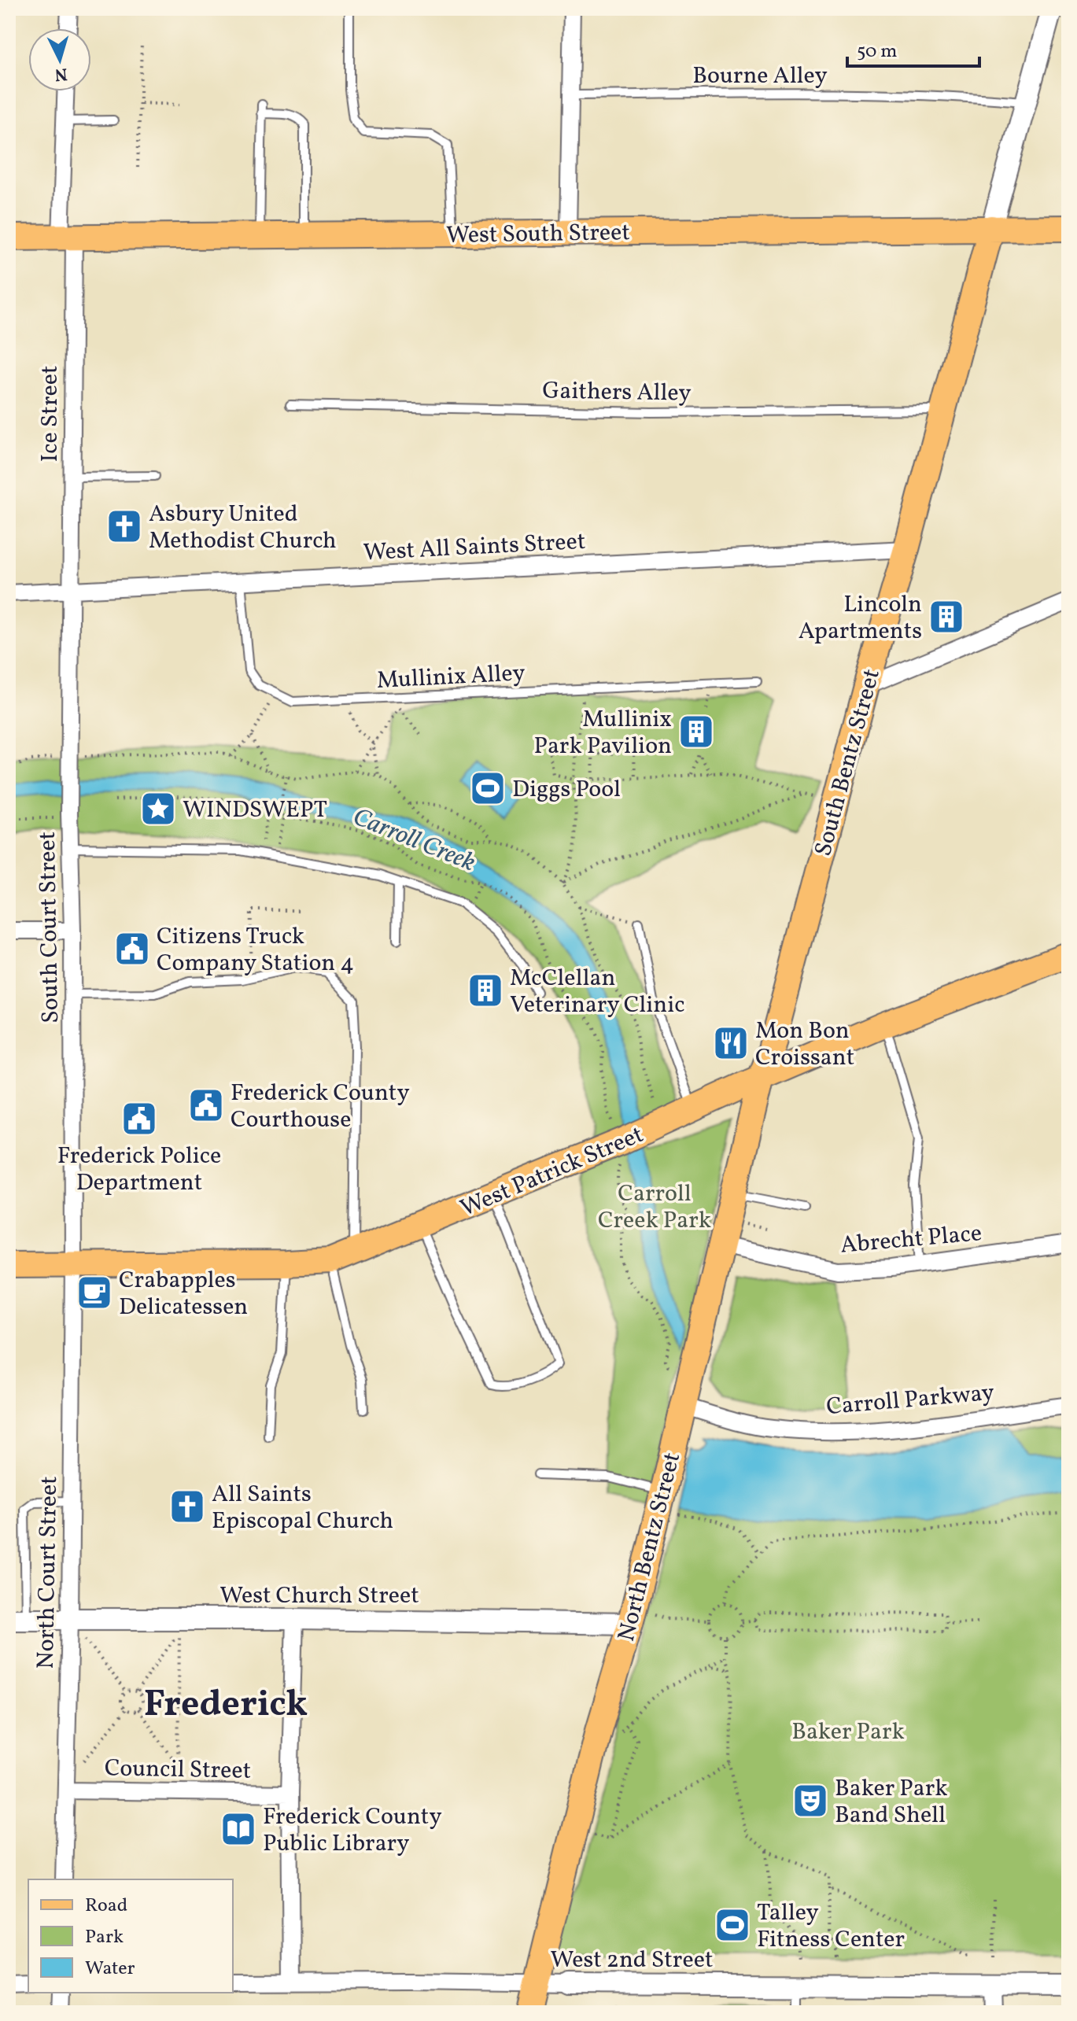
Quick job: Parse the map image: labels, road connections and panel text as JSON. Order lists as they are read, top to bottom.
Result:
{
  "streets": {
    "main road": [
      "West South Street",
      "South Bentz Street",
      "West Patrick Street",
      "North Bentz Street"
    ],
    "street": [
      "Ice Street",
      "West All Saints Street",
      "South Court Street",
      "Abrecht Place",
      "Carroll Parkway",
      "North Court Street",
      "West Church Street",
      "Council Street",
      "West 2nd Street"
    ],
    "lane": ["Bourne Alley", "Gaithers Alley", "Mullinix Alley"]
  },
  "crossings": [
    ["West South Street", "Ice Street"],
    ["West South Street", "South Bentz Street"],
    ["Gaithers Alley", "South Bentz Street"],
    ["Ice Street", "West All Saints Street"],
    ["Ice Street", "South Court Street"],
    ["West All Saints Street", "Mullinix Alley"],
    ["West All Saints Street", "South Bentz Street"],
    ["West All Saints Street", "South Court Street"],
    ["South Bentz Street", "West Patrick Street"],
    ["South Bentz Street", "North Bentz Street"],
    ["South Court Street", "West Patrick Street"],
    ["South Court Street", "North Court Street"],
    ["West Patrick Street", "North Bentz Street"],
    ["West Patrick Street", "North Court Street"],
    ["Abrecht Place", "North Bentz Street"],
    ["Carroll Parkway", "North Bentz Street"],
    ["North Bentz Street", "West Church Street"],
    ["North Bentz Street", "West 2nd Street"],
    ["North Court Street", "West Church Street"],
    ["North Court Street", "Council Street"]
  ],
  "districts": ["Frederick"],
  "water": ["Carroll Creek"],
  "parks": ["Carroll Creek Park", "Baker Park"],
  "places": {
    "church": ["Asbury United Methodist Church", "All Saints Episcopal Church"],
    "building": ["Lincoln Apartments", "Mullinix Park Pavilion", "McClellan Veterinary Clinic"],
    "sports": ["Diggs Pool", "Talley Fitness Center"],
    "place": ["WINDSWEPT"],
    "public building": ["Citizens Truck Company Station 4", "Frederick County Courthouse", "Frederick Police Department"],
    "restaurant": ["Mon Bon Croissant"],
    "cafe": ["Crabapples Delicatessen"],
    "theatre": ["Baker Park Band Shell"],
    "library": ["Frederick County Public Library"]
  },
  "legend": ["Road", "Park", "Water"],
  "scale_bar": "50 m",
  "north": "bottom"
}
